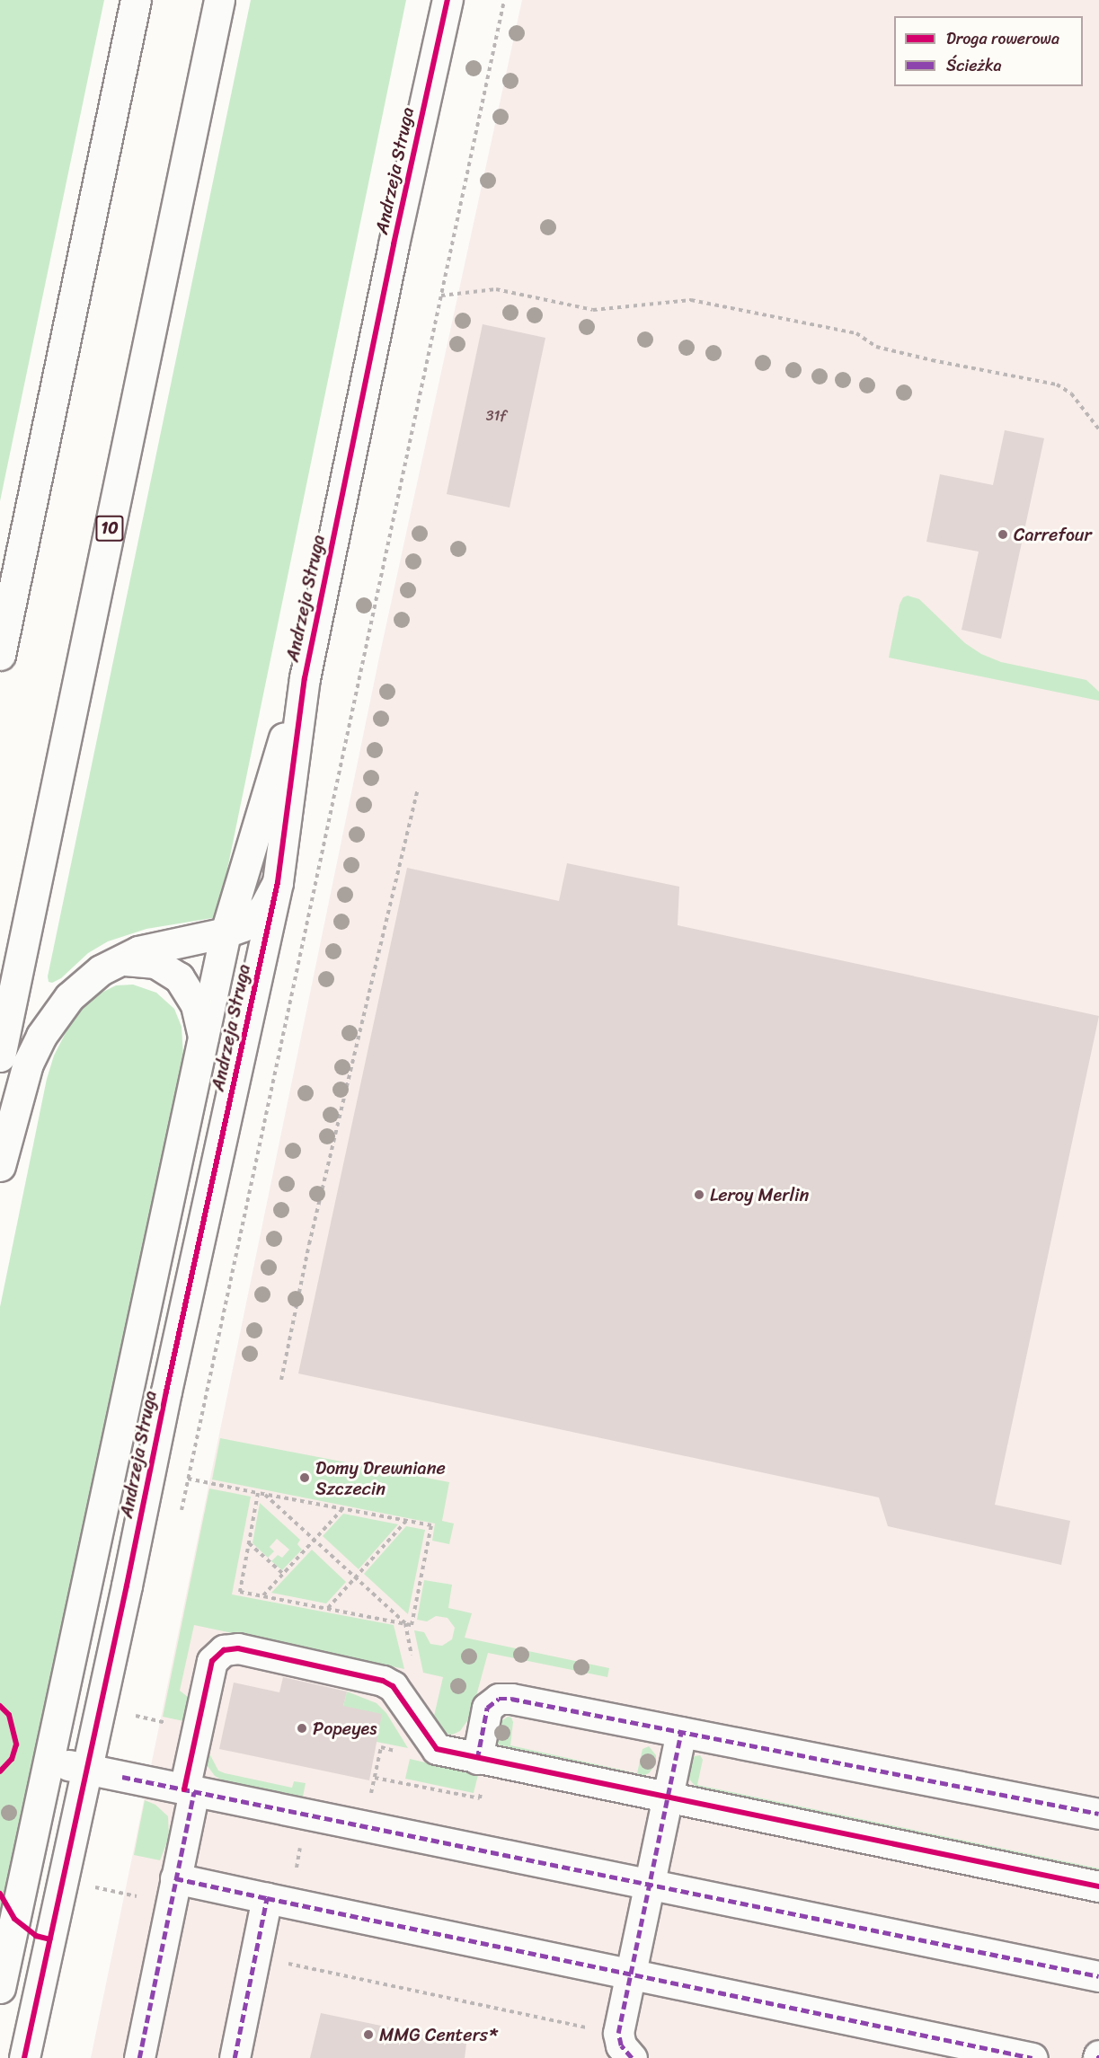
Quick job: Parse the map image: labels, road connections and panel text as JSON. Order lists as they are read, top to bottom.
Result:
{
  "streets": {
    "street": ["Andrzeja Struga", "10"]
  },
  "places": [
    "Carrefour",
    "Leroy Merlin",
    "Domy Drewniane Szczecin",
    "Popeyes",
    "MMG Centers*"
  ],
  "house_numbers": ["31f"],
  "legend": ["Droga rowerowa", "Ścieżka"]
}
